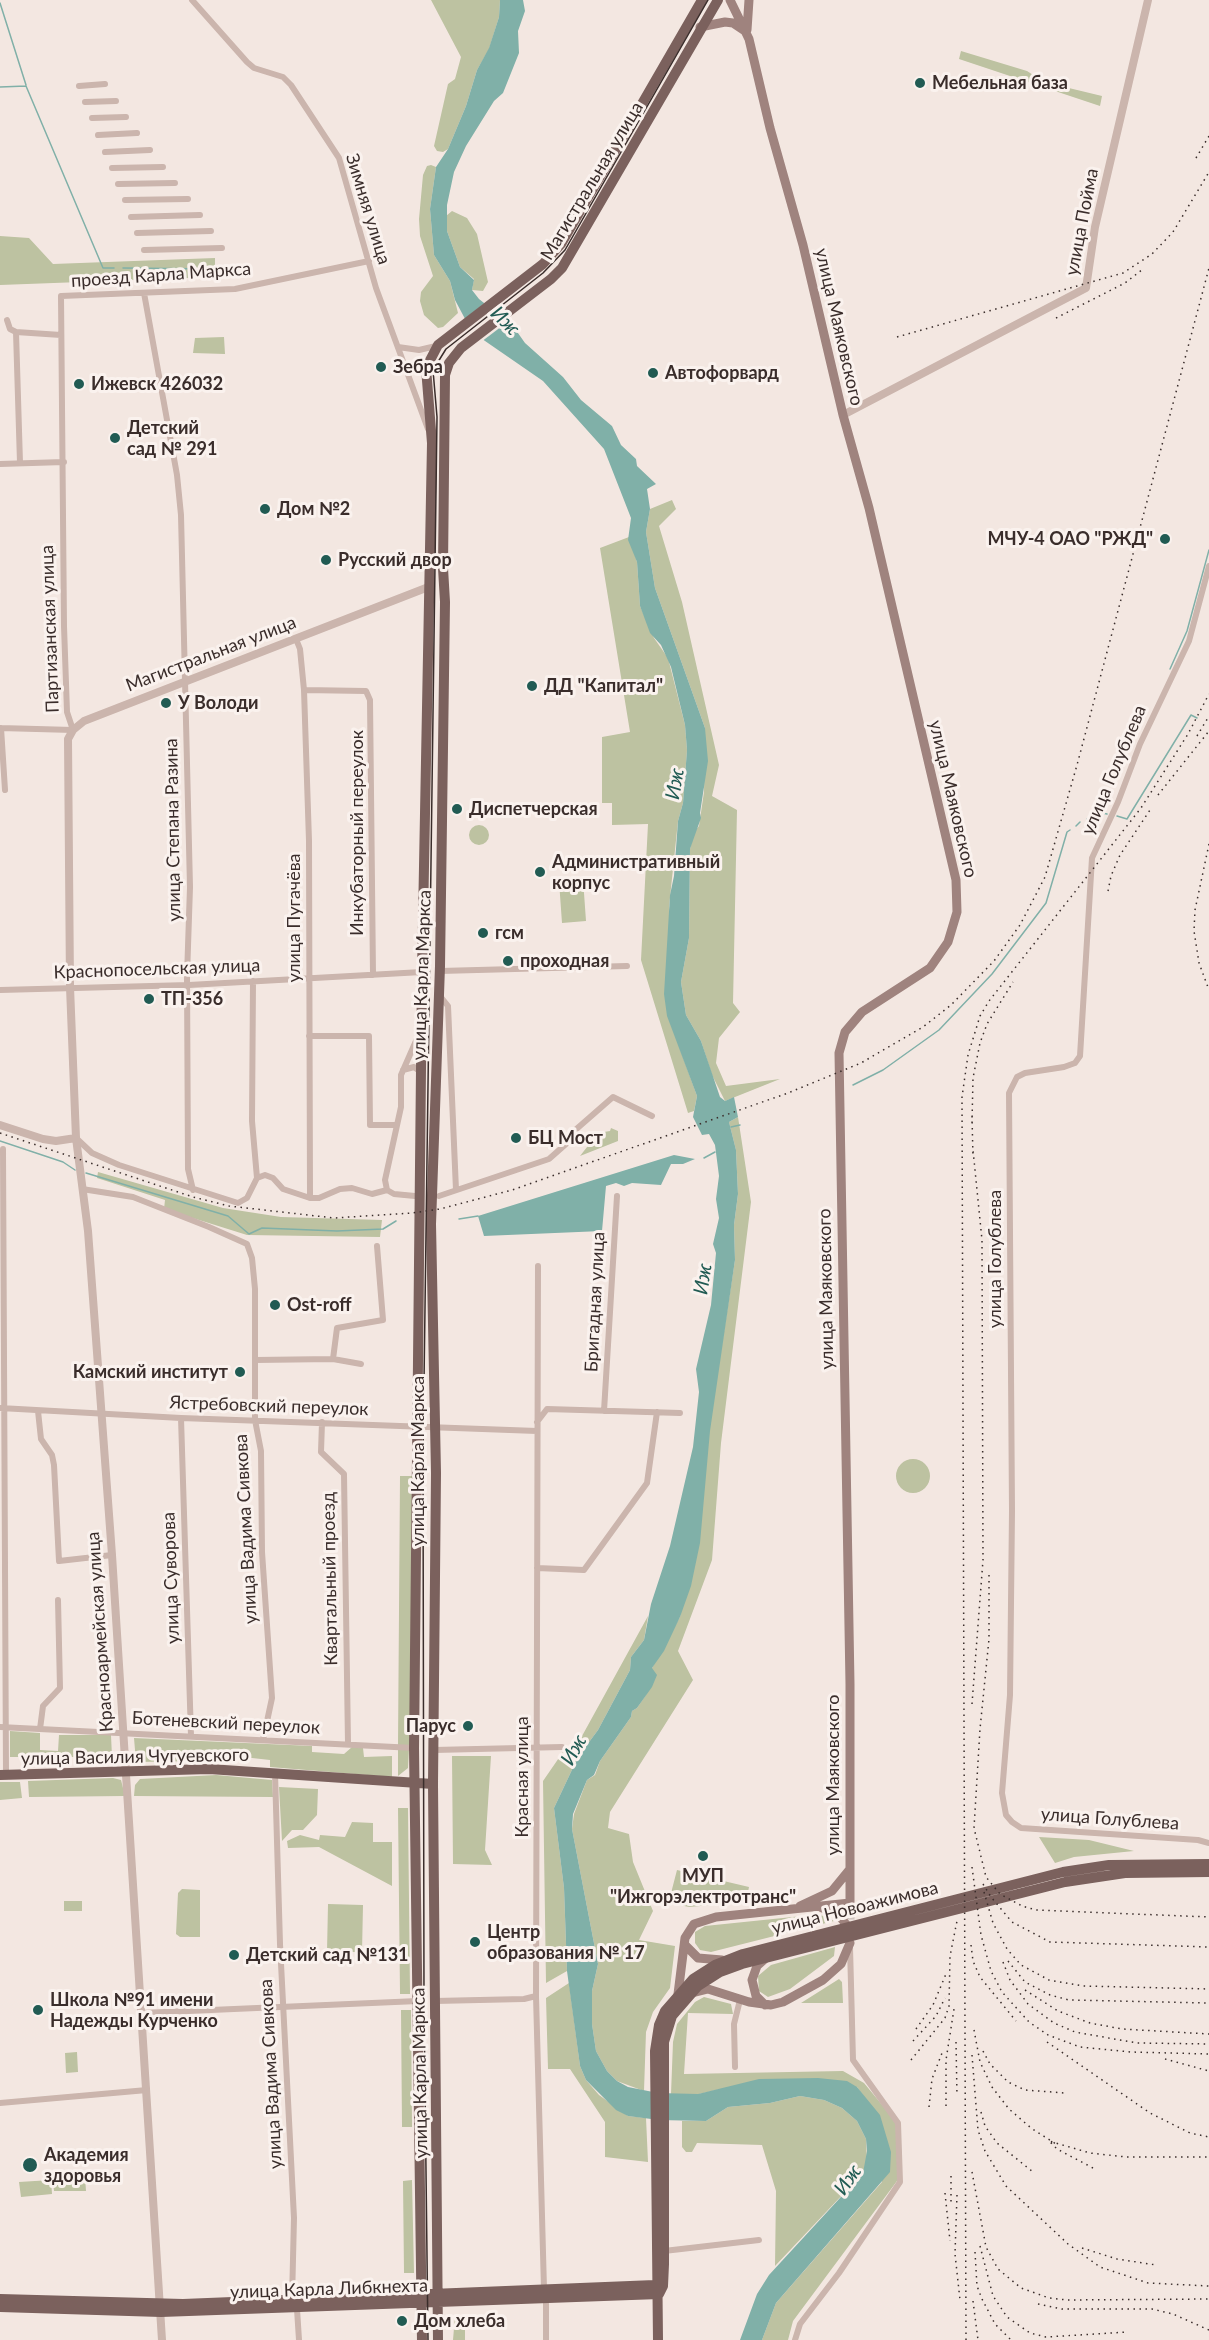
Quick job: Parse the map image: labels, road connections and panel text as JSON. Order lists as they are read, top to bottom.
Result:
{
  "streets": {
    "main road": [
      "Магистральная улица",
      "улица Маяковского",
      "улица Карла Маркса",
      "улица Василия Чугуевского",
      "улица Новоажимова",
      "улица Карла Либкнехта"
    ],
    "street": [
      "Зимняя улица",
      "улица Пойма",
      "проезд Карла Маркса",
      "Партизанская улица",
      "улица Голублева",
      "улица Степана Разина",
      "Инкубаторный переулок",
      "улица Пугачёва",
      "Краснопосельская улица",
      "Бригадная улица",
      "Ястребовский переулок",
      "улица Вадима Сивкова",
      "улица Суворова",
      "Квартальный проезд",
      "Красноармейская улица",
      "Ботеневский переулок",
      "Красная улица"
    ]
  },
  "crossings": [
    ["Магистральная улица", "Зимняя улица"],
    ["Магистральная улица", "Партизанская улица"],
    ["Магистральная улица", "улица Степана Разина"],
    ["Магистральная улица", "улица Пугачёва"],
    ["Магистральная улица", "улица Карла Маркса"],
    ["Зимняя улица", "проезд Карла Маркса"],
    ["улица Пойма", "улица Маяковского"],
    ["проезд Карла Маркса", "Партизанская улица"],
    ["проезд Карла Маркса", "улица Степана Разина"],
    ["Партизанская улица", "Краснопосельская улица"],
    ["Партизанская улица", "Красноармейская улица"],
    ["улица Степана Разина", "Краснопосельская улица"],
    ["Инкубаторный переулок", "улица Пугачёва"],
    ["Инкубаторный переулок", "Краснопосельская улица"],
    ["улица Пугачёва", "Краснопосельская улица"],
    ["Краснопосельская улица", "улица Карла Маркса"],
    ["улица Карла Маркса", "Ястребовский переулок"],
    ["улица Карла Маркса", "Ботеневский переулок"],
    ["улица Карла Маркса", "улица Василия Чугуевского"],
    ["улица Карла Маркса", "улица Карла Либкнехта"],
    ["Ястребовский переулок", "улица Вадима Сивкова"],
    ["Ястребовский переулок", "улица Суворова"],
    ["Ястребовский переулок", "Квартальный проезд"],
    ["Ястребовский переулок", "Красноармейская улица"],
    ["Ястребовский переулок", "Красная улица"],
    ["улица Вадима Сивкова", "Красноармейская улица"],
    ["улица Вадима Сивкова", "Ботеневский переулок"],
    ["улица Вадима Сивкова", "улица Василия Чугуевского"],
    ["улица Вадима Сивкова", "улица Карла Либкнехта"],
    ["улица Суворова", "Ботеневский переулок"],
    ["Квартальный проезд", "Ботеневский переулок"],
    ["Красноармейская улица", "Ботеневский переулок"],
    ["Красноармейская улица", "улица Василия Чугуевского"],
    ["Красноармейская улица", "улица Карла Либкнехта"],
    ["Красная улица", "улица Карла Либкнехта"]
  ],
  "water": ["Иж"],
  "places": [
    "Мебельная база",
    "Зебра",
    "Автофорвард",
    "Ижевск 426032",
    "Детский сад № 291",
    "Дом №2",
    "МЧУ-4 ОАО \"РЖД\"",
    "Русский двор",
    "ДД \"Капитал\"",
    "У Володи",
    "Диспетчерская",
    "Административный корпус",
    "гсм",
    "проходная",
    "ТП-356",
    "БЦ Мост",
    "Ost-roff",
    "Камский институт",
    "Парус",
    "МУП \"Ижгорэлектротранс\"",
    "Центр образования № 17",
    "Детский сад №131",
    "Школа №91 имени Надежды Курченко",
    "Академия здоровья",
    "Дом хлеба"
  ]
}
